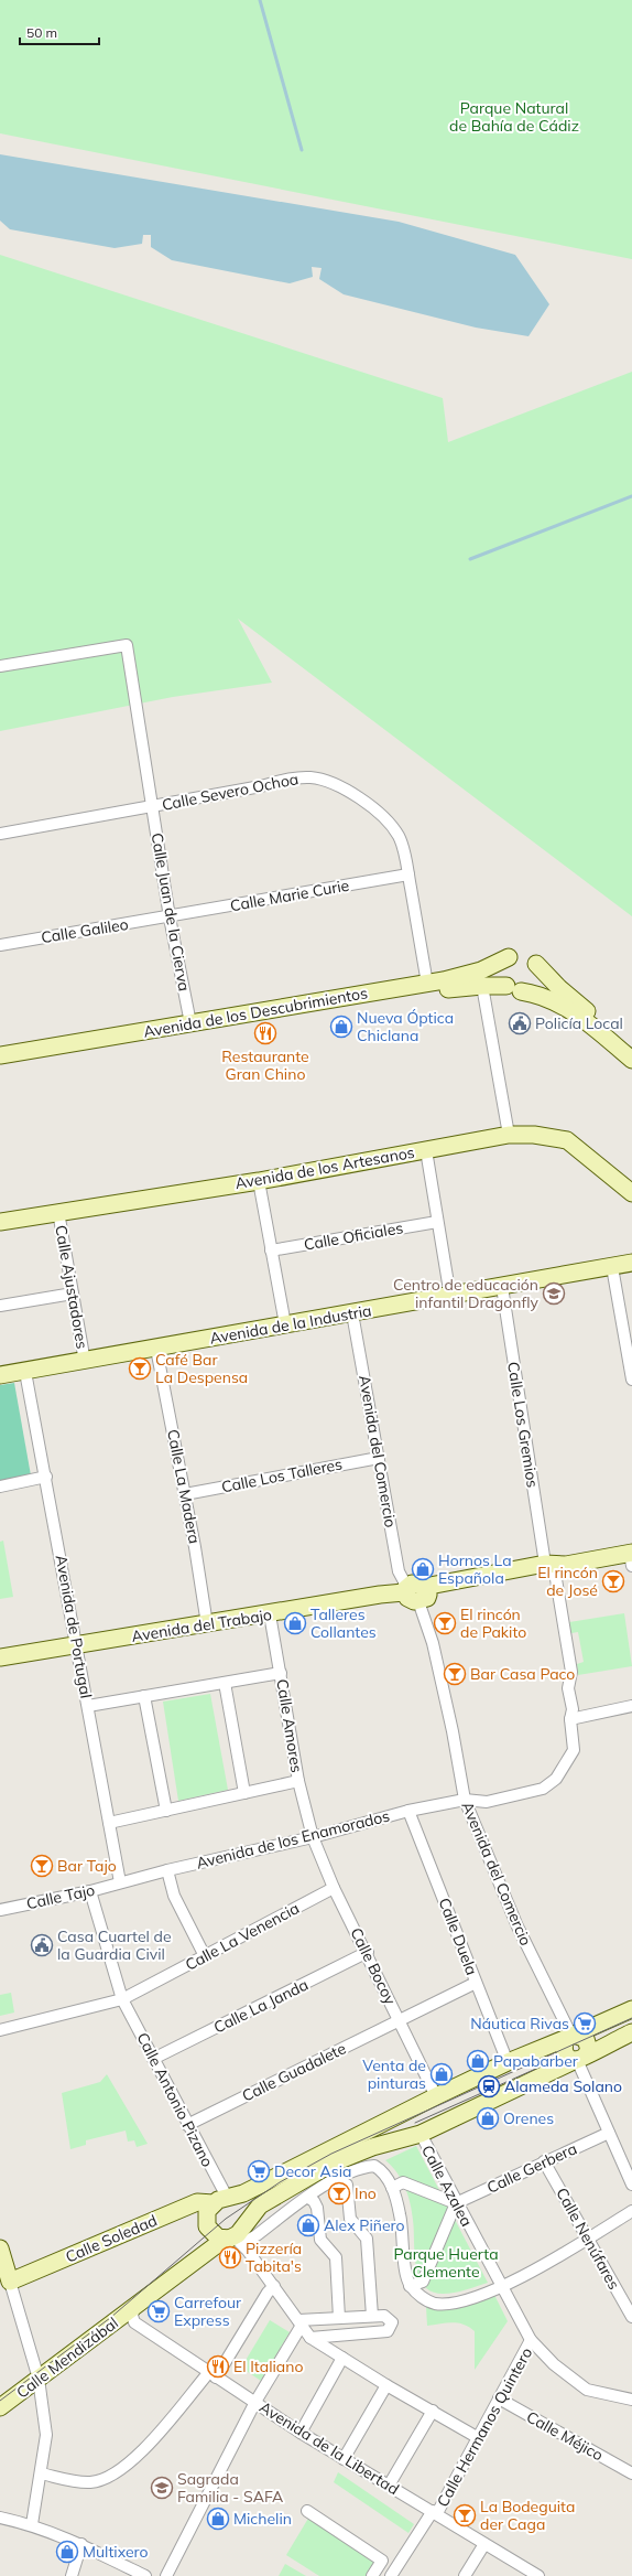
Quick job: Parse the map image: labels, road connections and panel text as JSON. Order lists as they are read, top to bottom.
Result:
{
  "streets": {
    "main road": [
      "Avenida de los Descubrimientos",
      "Avenida de los Artesanos",
      "Avenida de la Industria",
      "Avenida del Trabajo",
      "Calle Soledad",
      "Calle Mendizábal"
    ],
    "street": [
      "Calle Severo Ochoa",
      "Calle Marie Curie",
      "Calle Juan de la Cierva",
      "Calle Galileo",
      "Calle Oficiales",
      "Calle Ajustadores",
      "Calle Los Gremios",
      "Avenida del Comercio",
      "Calle Los Talleres",
      "Calle La Madera",
      "Avenida de Portugal",
      "Calle Amores",
      "Avenida de los Enamorados",
      "Calle Tajo",
      "Calle La Venencia",
      "Calle Duela",
      "Calle Bocoy",
      "Calle La Janda",
      "Calle Guadalete",
      "Calle Antonio Pizano",
      "Calle Gerbera",
      "Calle Azalea",
      "Calle Nenúfares",
      "Calle Hermanos Quintero",
      "Calle Méjico",
      "Avenida de la Libertad"
    ]
  },
  "crossings": [
    ["Calle Severo Ochoa", "Calle Marie Curie"],
    ["Calle Severo Ochoa", "Calle Juan de la Cierva"],
    ["Calle Severo Ochoa", "Avenida de los Descubrimientos"],
    ["Calle Marie Curie", "Calle Juan de la Cierva"],
    ["Calle Marie Curie", "Calle Galileo"],
    ["Calle Juan de la Cierva", "Calle Galileo"],
    ["Calle Juan de la Cierva", "Avenida de los Descubrimientos"],
    ["Avenida de los Artesanos", "Calle Ajustadores"],
    ["Calle Ajustadores", "Avenida de la Industria"],
    ["Avenida de la Industria", "Calle Los Gremios"],
    ["Avenida de la Industria", "Avenida del Comercio"],
    ["Avenida de la Industria", "Calle La Madera"],
    ["Avenida de la Industria", "Avenida de Portugal"],
    ["Calle Los Gremios", "Avenida de los Enamorados"],
    ["Avenida del Comercio", "Calle Los Talleres"],
    ["Avenida del Comercio", "Avenida del Trabajo"],
    ["Avenida del Comercio", "Avenida de los Enamorados"],
    ["Calle Los Talleres", "Calle La Madera"],
    ["Calle La Madera", "Avenida del Trabajo"],
    ["Avenida del Trabajo", "Avenida de Portugal"],
    ["Avenida del Trabajo", "Calle Amores"],
    ["Avenida de Portugal", "Avenida de los Enamorados"],
    ["Avenida de Portugal", "Calle Tajo"],
    ["Calle Amores", "Avenida de los Enamorados"],
    ["Calle Amores", "Calle Bocoy"],
    ["Avenida de los Enamorados", "Calle Tajo"],
    ["Avenida de los Enamorados", "Calle Duela"],
    ["Avenida de los Enamorados", "Calle Bocoy"],
    ["Calle Tajo", "Calle Antonio Pizano"],
    ["Calle La Venencia", "Calle Bocoy"],
    ["Calle La Venencia", "Calle Antonio Pizano"],
    ["Calle Duela", "Calle Guadalete"],
    ["Calle Bocoy", "Calle La Janda"],
    ["Calle Bocoy", "Calle Guadalete"],
    ["Calle La Janda", "Calle Antonio Pizano"],
    ["Calle Guadalete", "Calle Antonio Pizano"],
    ["Calle Antonio Pizano", "Calle Soledad"],
    ["Calle Gerbera", "Calle Azalea"],
    ["Calle Gerbera", "Calle Nenúfares"],
    ["Calle Azalea", "Calle Hermanos Quintero"],
    ["Calle Mendizábal", "Avenida de la Libertad"],
    ["Calle Hermanos Quintero", "Calle Méjico"],
    ["Calle Hermanos Quintero", "Avenida de la Libertad"]
  ],
  "parks": ["Parque Natural de Bahía de Cádiz", "Parque Huerta Clemente"],
  "places": {
    "public building": ["Policía Local", "Casa Cuartel de la Guardia Civil"],
    "shop": [
      "Nueva Óptica Chiclana",
      "Hornos La Española",
      "Talleres Collantes",
      "Papabarber",
      "Venta de pinturas",
      "Orenes",
      "Alex Piñero",
      "Michelin",
      "Multixero"
    ],
    "restaurant": ["Restaurante Gran Chino", "Pizzería Tabita's", "El Italiano"],
    "school or university": ["Centro de educación infantil Dragonfly", "Sagrada Familia - SAFA"],
    "bar": [
      "Café Bar La Despensa",
      "El rincón de José",
      "El rincón de Pakito",
      "Bar Casa Paco",
      "Bar Tajo",
      "Ino",
      "La Bodeguita der Caga"
    ],
    "supermarket": ["Náutica Rivas", "Decor Asia", "Carrefour Express"],
    "station": ["Alameda Solano"]
  },
  "scale_bar": "50 m"
}
